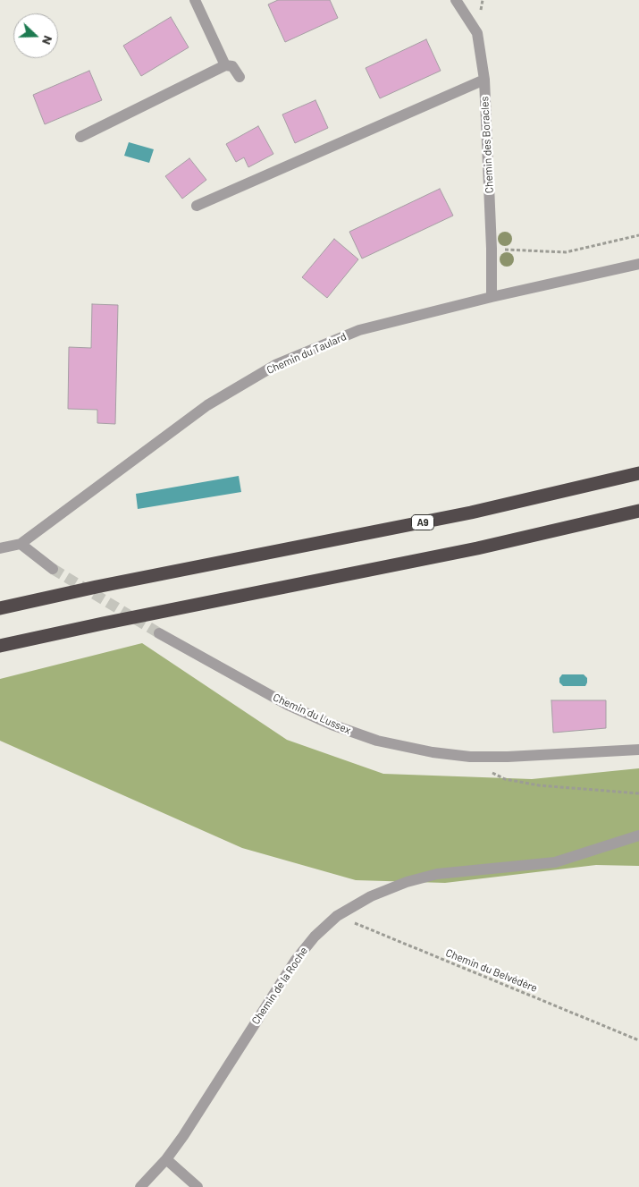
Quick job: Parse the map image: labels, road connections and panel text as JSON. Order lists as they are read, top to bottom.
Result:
{
  "streets": {
    "highway": ["A9"],
    "street": [
      "Chemin des Boracles",
      "Chemin du Taulard",
      "Chemin du Lussex",
      "Chemin de la Roche"
    ],
    "path": ["Chemin du Belvédère"]
  },
  "crossings": [
    ["Chemin des Boracles", "Chemin du Taulard"],
    ["Chemin du Belvédère", "Chemin de la Roche"]
  ],
  "north": "right"
}
